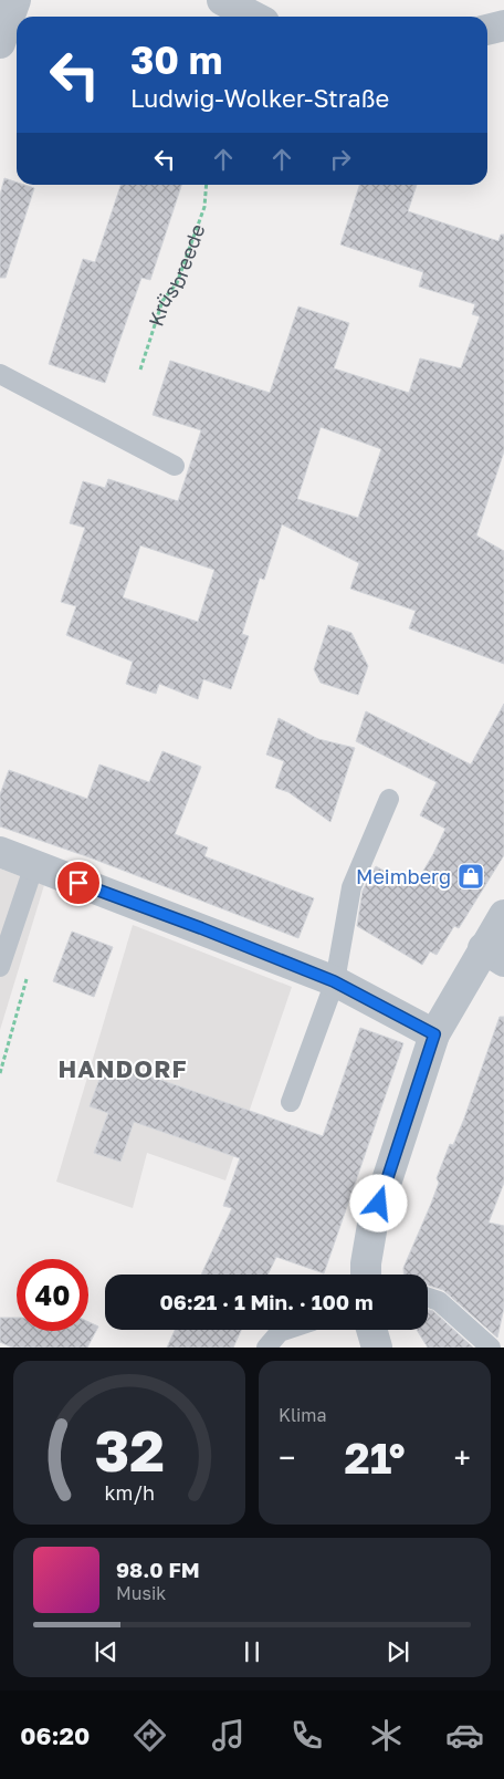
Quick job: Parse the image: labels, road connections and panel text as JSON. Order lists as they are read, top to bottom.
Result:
{
  "streets": {
    "path": ["Krüsbreede"]
  },
  "districts": ["HANDORF"],
  "places": {
    "shop": ["Meimberg"]
  },
  "page": {
    "turn": ["30 m", "Ludwig-Wolker-Straße"],
    "limit": "40",
    "trip": "06:21 · 1 Min. · 100 m",
    "tile": "Klima",
    "heat": ["−", "21°", "+"],
    "song": ["98.0 FM", "Musik"],
    "tabs": "06:20",
    "gauge": ["32", "km/h"]
  }
}
